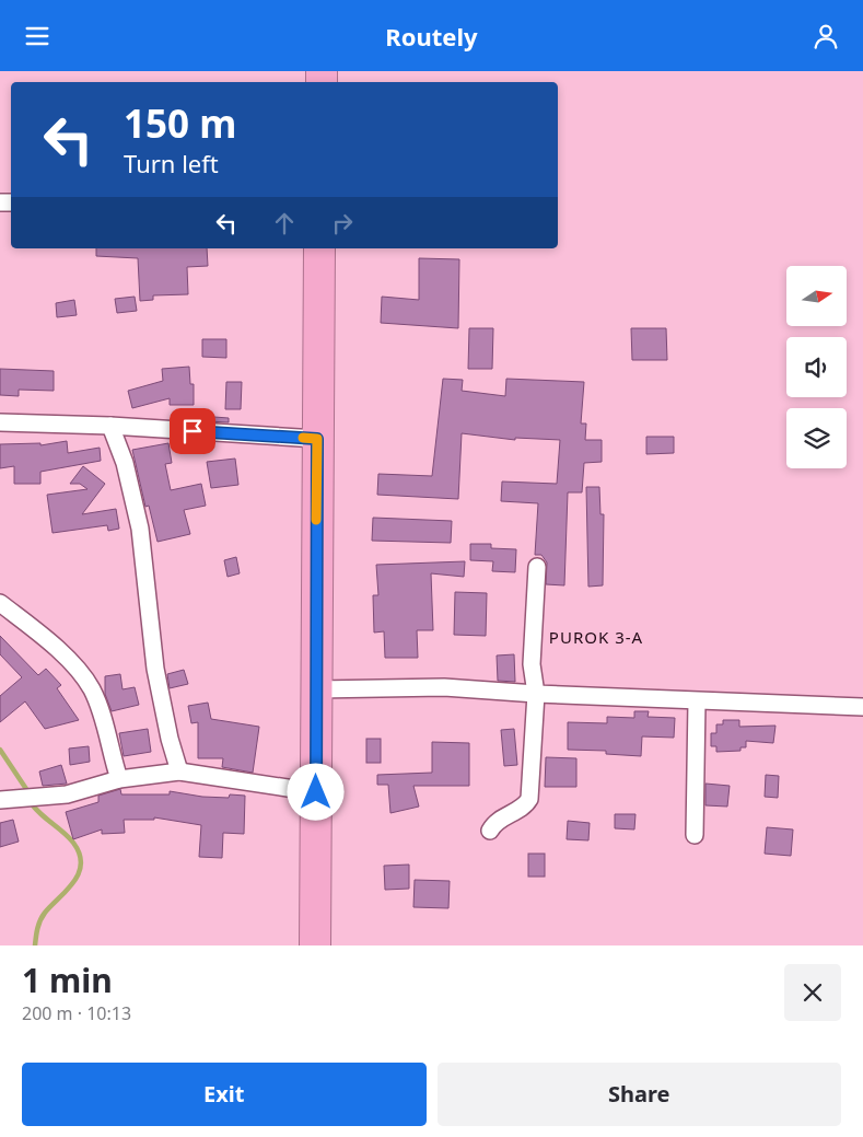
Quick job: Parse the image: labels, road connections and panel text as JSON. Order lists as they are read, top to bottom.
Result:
{
  "districts": ["PUROK 3-A"],
  "north": "right",
  "page": {
    "header": "Routely",
    "turn": ["150 m", "Turn left"],
    "heading": ["1 min", "200 m · 10:13"],
    "buttons": ["Exit", "Share"]
  }
}
